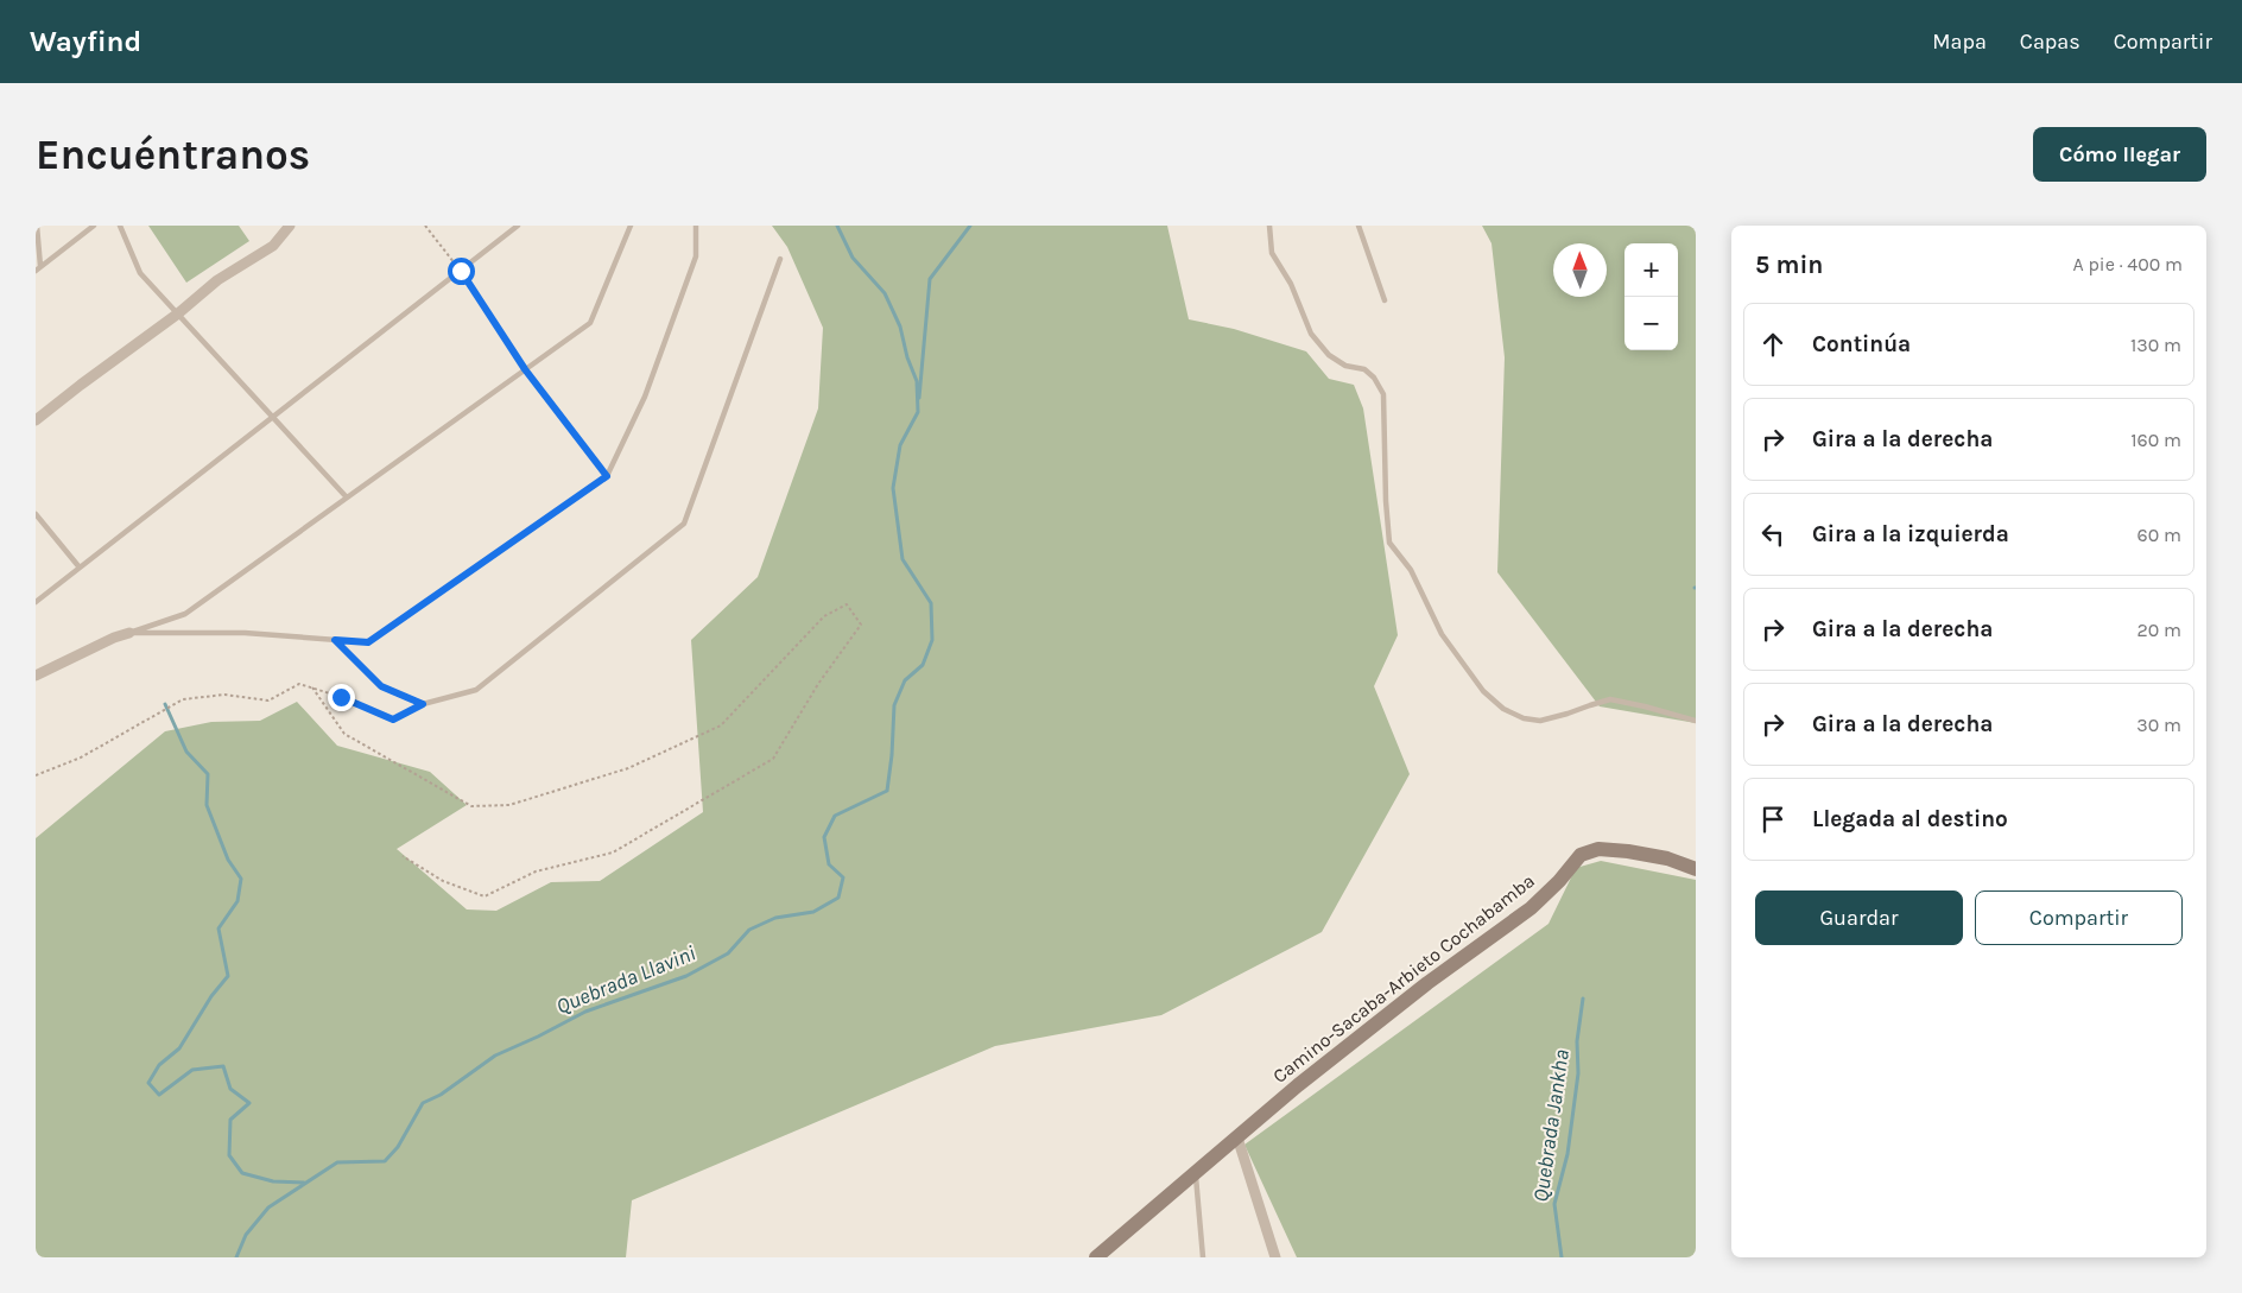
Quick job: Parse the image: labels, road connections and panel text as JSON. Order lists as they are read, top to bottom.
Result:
{
  "streets": {
    "street": ["Camino-Sacaba-Arbieto Cochabamba"]
  },
  "water": ["Quebrada Llavini", "Quebrada Jankha"],
  "north": "top",
  "page": {
    "header": "Wayfind",
    "nav": ["Mapa", "Capas", "Compartir"],
    "buttons": [
      "Cómo llegar",
      ["Guardar", "Compartir"]
    ],
    "title": "Encuéntranos",
    "heading": ["5 min", "A pie · 400 m"],
    "map_buttons": ["+", "−"],
    "list": [
      ["Continúa", "130 m"],
      ["Gira a la derecha", "160 m"],
      ["Gira a la izquierda", "60 m"],
      ["Gira a la derecha", "20 m"],
      ["Gira a la derecha", "30 m"],
      "Llegada al destino"
    ]
  }
}
